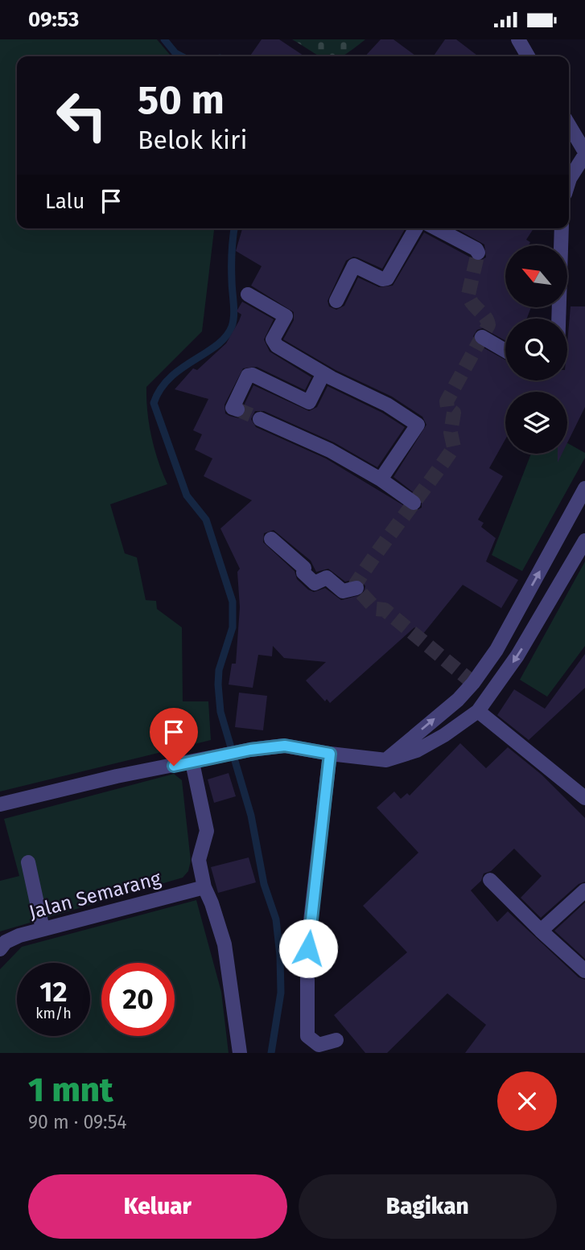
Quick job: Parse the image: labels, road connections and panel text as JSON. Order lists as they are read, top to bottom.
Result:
{
  "streets": {
    "street": ["Jalan Semarang"]
  },
  "north": "top left",
  "page": {
    "status": "09:53",
    "turn": ["50 m", "Belok kiri"],
    "then": "Lalu",
    "speed": "12 km/h",
    "limit": "20",
    "heading": ["1 mnt", "90 m · 09:54"],
    "buttons": ["Keluar", "Bagikan"]
  }
}
